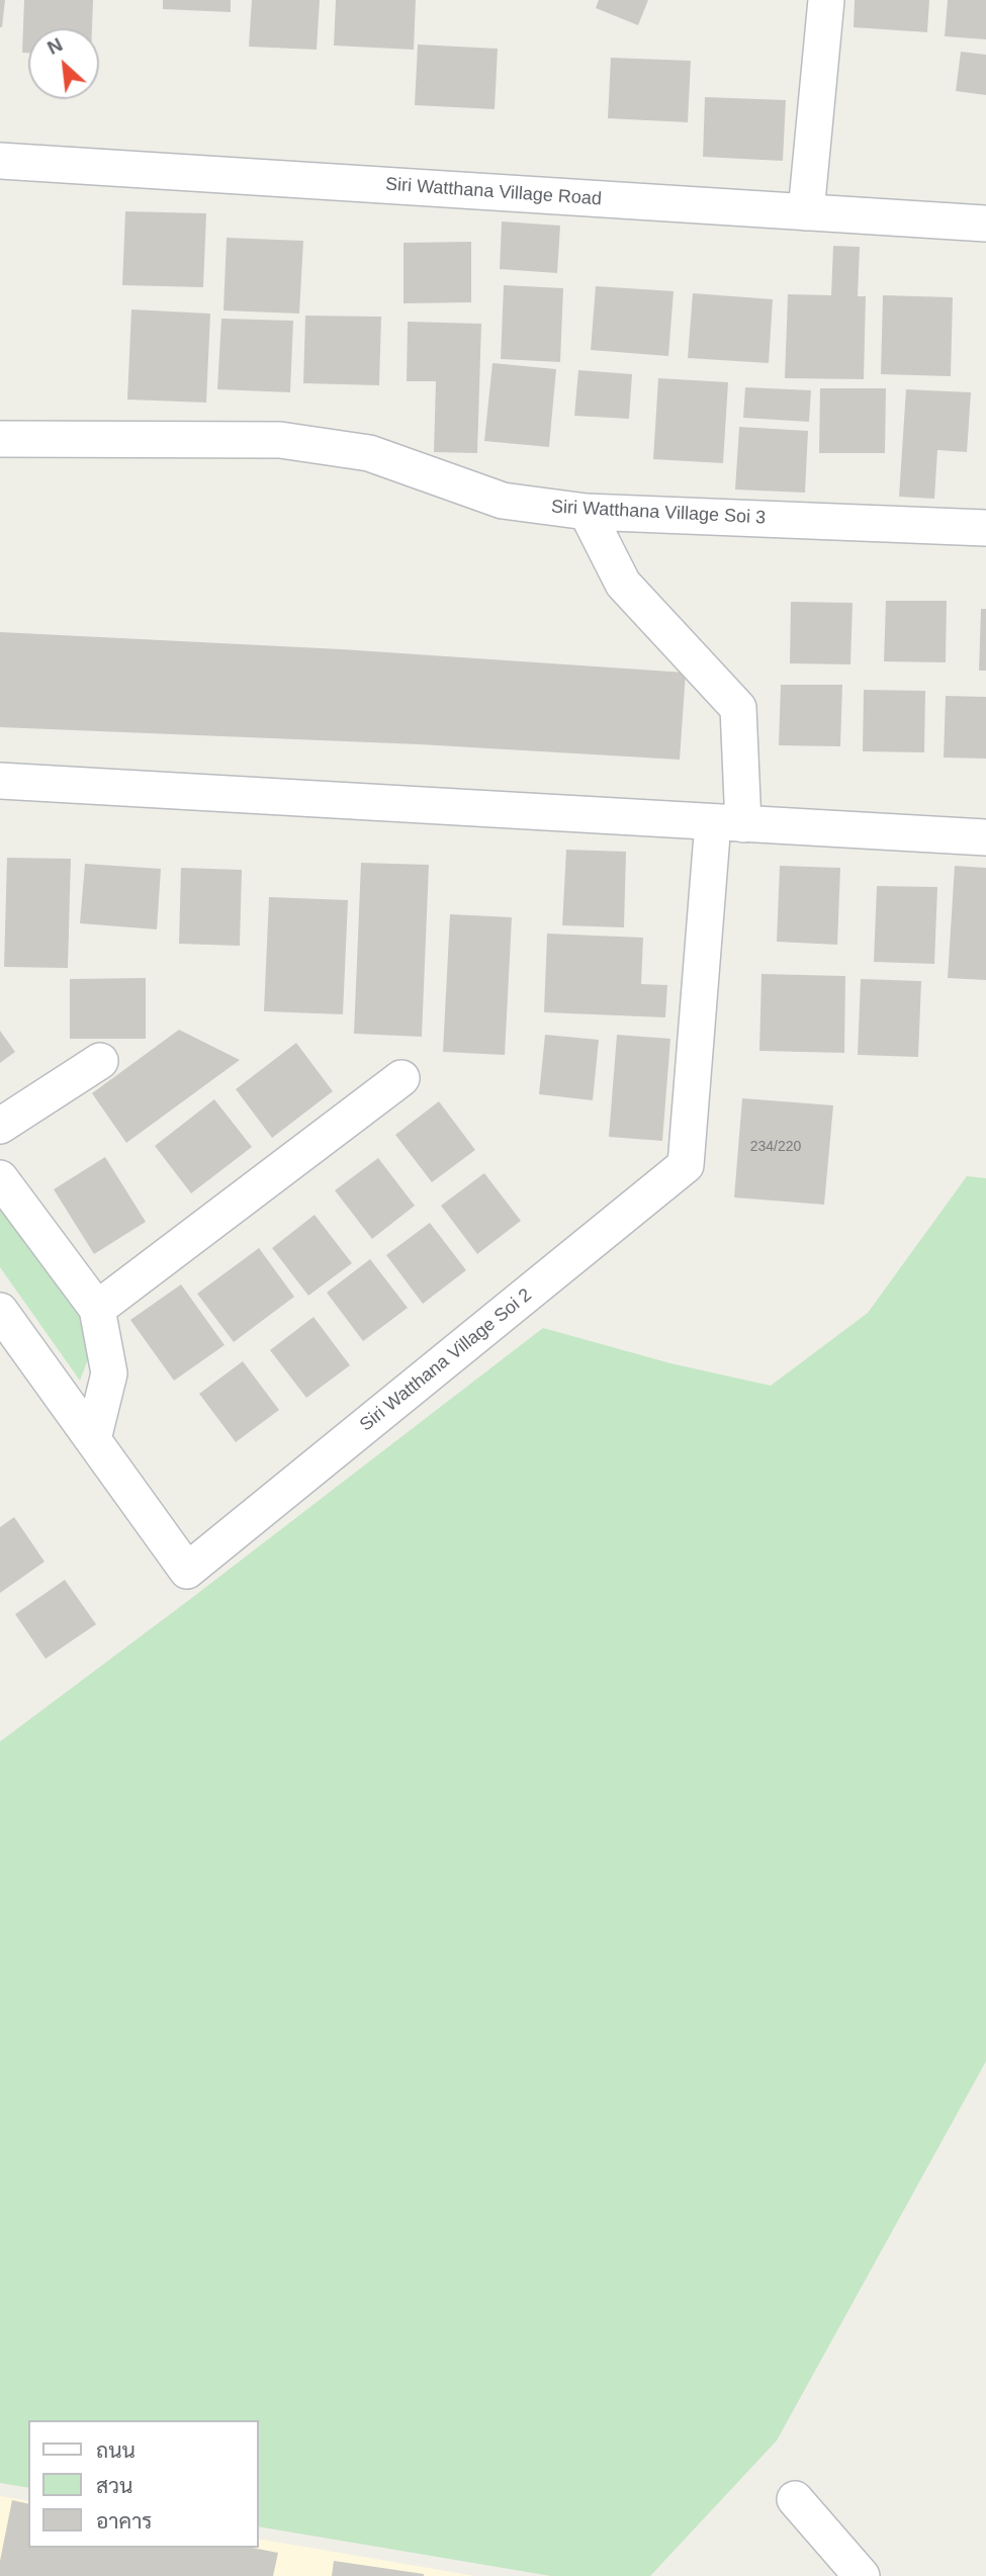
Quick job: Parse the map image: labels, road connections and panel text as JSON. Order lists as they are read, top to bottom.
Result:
{
  "streets": {
    "street": ["Siri Watthana Village Road", "Siri Watthana Village Soi 3", "Siri Watthana Village Soi 2"]
  },
  "house_numbers": ["234/220"],
  "legend": ["ถนน", "สวน", "อาคาร"],
  "north": "top left"
}
